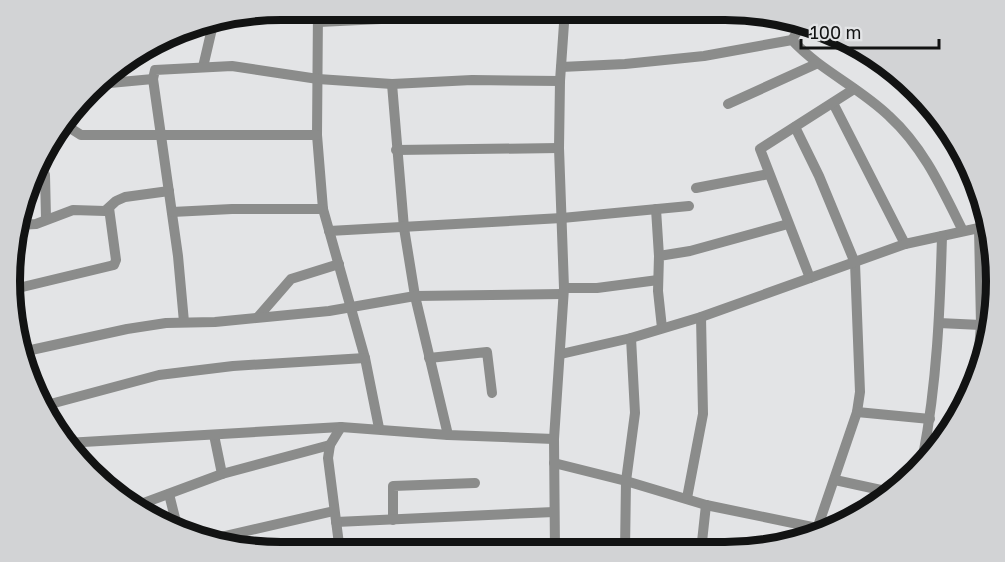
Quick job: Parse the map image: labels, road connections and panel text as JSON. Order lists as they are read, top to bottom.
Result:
{
  "scale_bar": "100 m"
}
